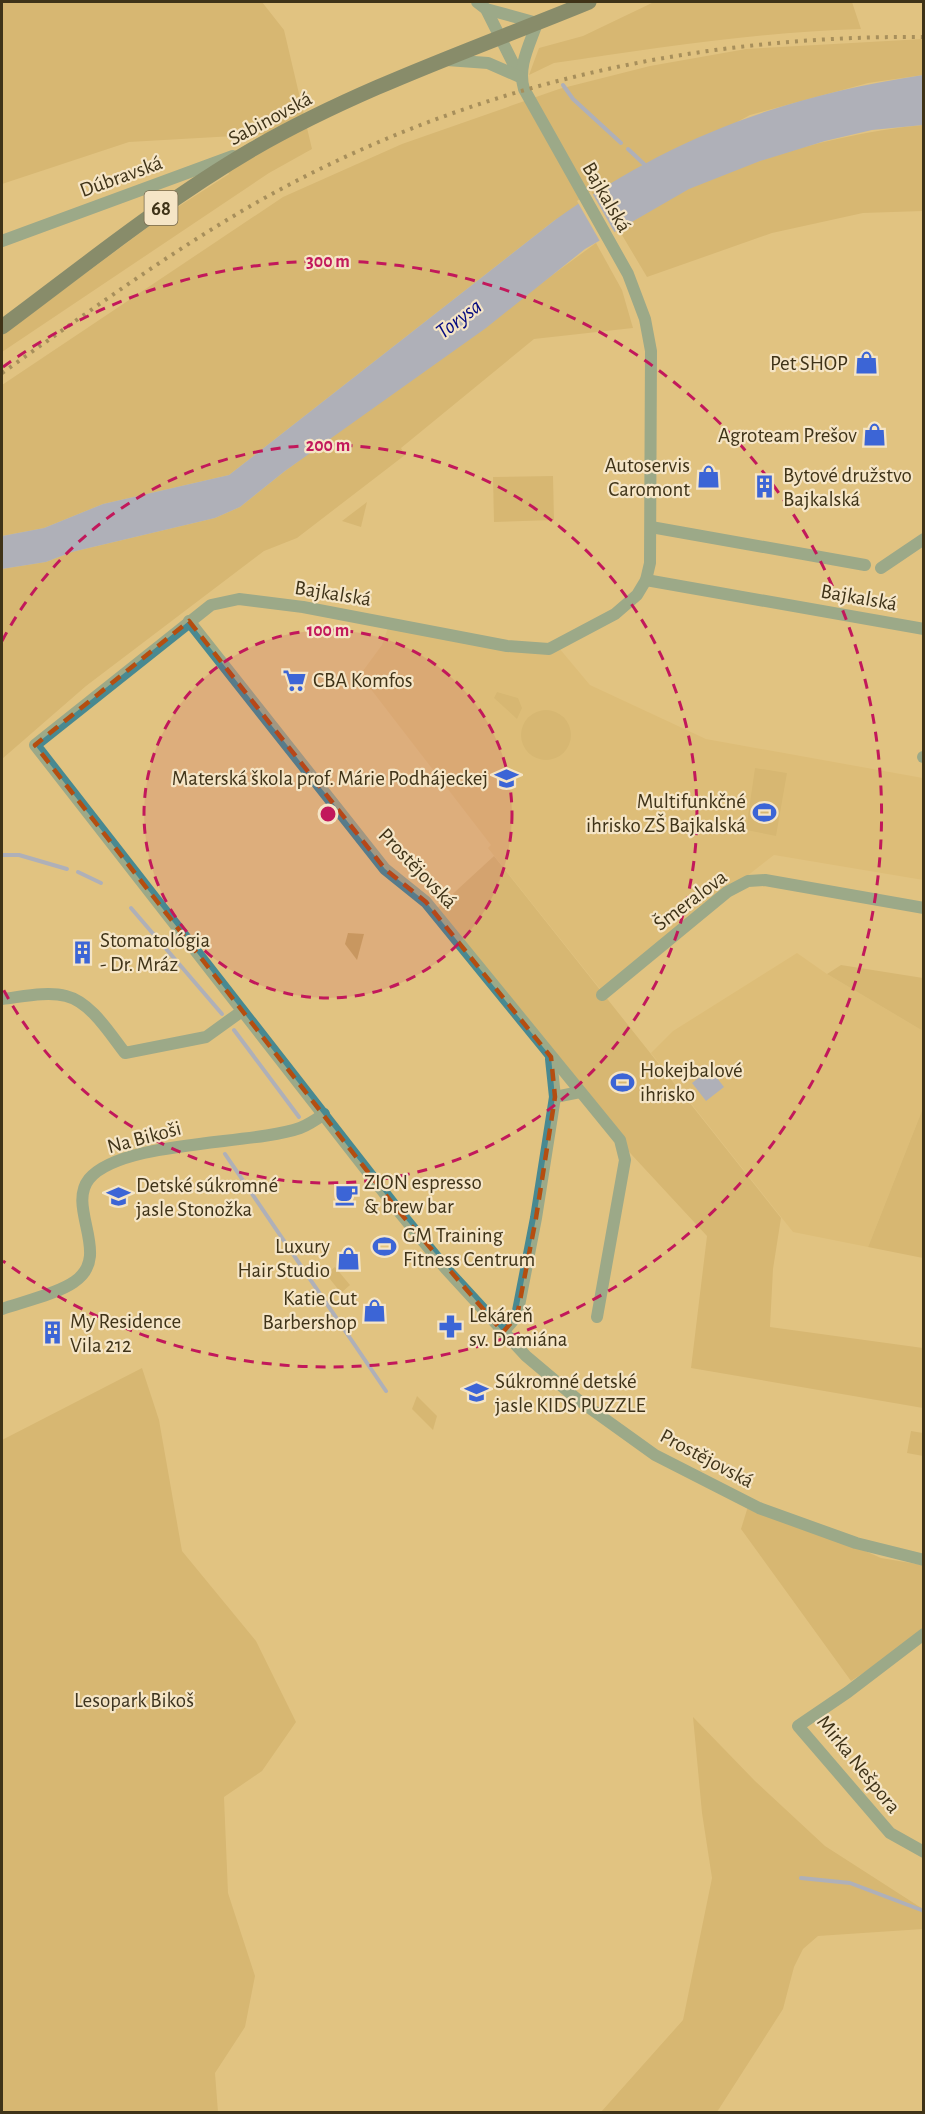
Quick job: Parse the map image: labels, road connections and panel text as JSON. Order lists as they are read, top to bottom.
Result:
{
  "streets": {
    "main road": ["Sabinovská", "68"],
    "street": [
      "Dúbravská",
      "Bajkalská",
      "Prostějovská",
      "Šmeralova",
      "Na Bikoši",
      "Mirka Nešpora"
    ]
  },
  "crossings": [
    ["Sabinovská", "Dúbravská"],
    ["Sabinovská", "Bajkalská"],
    ["Bajkalská", "Prostějovská"],
    ["Prostějovská", "Na Bikoši"]
  ],
  "water": ["Torysa"],
  "parks": ["Lesopark Bikoš"],
  "places": {
    "shop": [
      "Pet SHOP",
      "Agroteam Prešov",
      "Autoservis Caromont",
      "Luxury Hair Studio",
      "Katie Cut Barbershop"
    ],
    "building": ["Bytové družstvo Bajkalská", "Stomatológia - Dr. Mráz", "My Residence Vila 212"],
    "supermarket": ["CBA Komfos"],
    "school or university": ["Materská škola prof. Márie Podhájeckej", "Detské súkromné jasle Stonožka", "Súkromné detské jasle KIDS PUZZLE"],
    "sports": ["Multifunkčné ihrisko ZŠ Bajkalská", "Hokejbalové ihrisko", "GM Training Fitness Centrum"],
    "cafe": ["ZION espresso & brew bar"],
    "pharmacy": ["Lekáreň sv. Damiána"]
  },
  "rings": ["300 m", "200 m", "100 m"]
}
